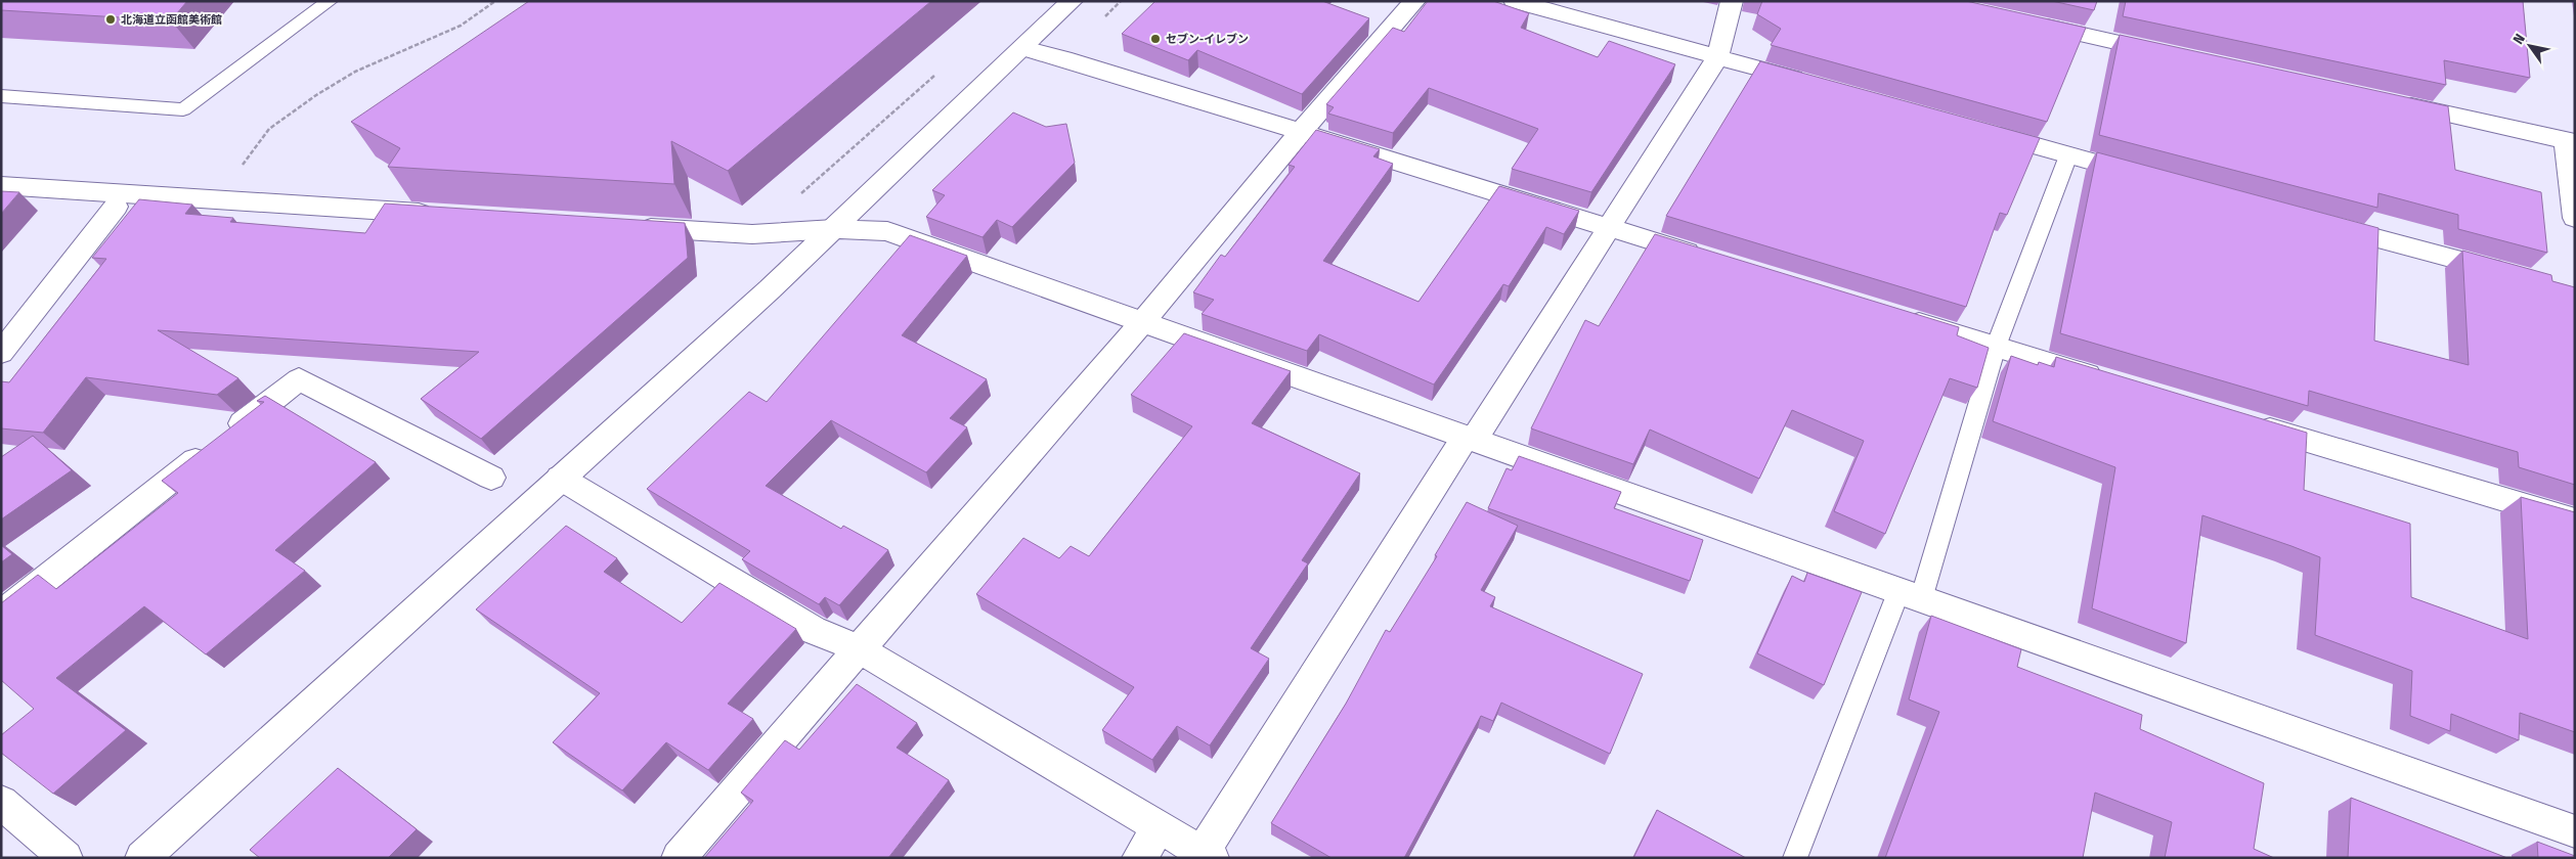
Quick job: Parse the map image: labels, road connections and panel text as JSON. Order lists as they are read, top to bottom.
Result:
{
  "places": ["北海道立函館美術館", "セブン-イレブン"],
  "north": "top left"
}
